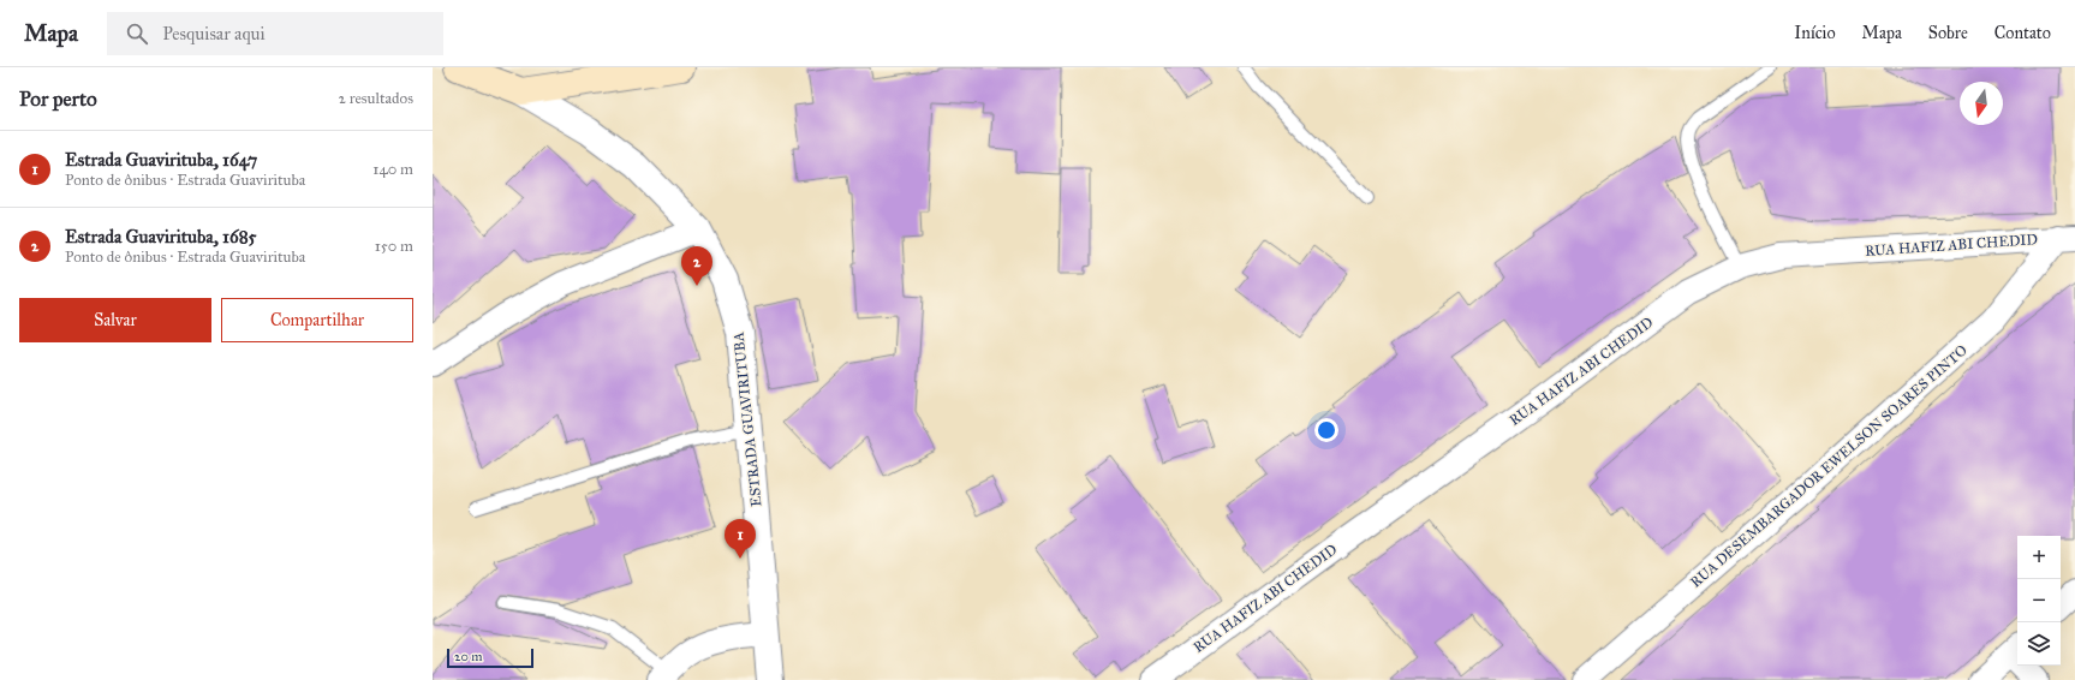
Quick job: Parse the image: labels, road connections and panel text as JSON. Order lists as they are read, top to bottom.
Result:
{
  "streets": {
    "main road": ["ESTRADA GUAVIRITUBA"],
    "street": ["RUA HAFIZ ABI CHEDID", "RUA DESEMBARGADOR EWELSON SOARES PINTO"]
  },
  "crossings": [
    ["RUA HAFIZ ABI CHEDID", "RUA DESEMBARGADOR EWELSON SOARES PINTO"]
  ],
  "scale_bar": "20 m",
  "north": "bottom",
  "page": {
    "header": "Mapa",
    "search": "Pesquisar aqui",
    "nav": [
      "Início",
      "Mapa",
      "Sobre",
      "Contato"
    ],
    "heading": ["Por perto", "2 resultados"],
    "list": [
      {
        "mark": "1",
        "name": "Estrada Guavirituba, 1647",
        "note": "Ponto de ônibus · Estrada Guavirituba",
        "value": "140 m"
      },
      {
        "mark": "2",
        "name": "Estrada Guavirituba, 1685",
        "note": "Ponto de ônibus · Estrada Guavirituba",
        "value": "150 m"
      }
    ],
    "pins": ["2", "1"],
    "buttons": ["Salvar", "Compartilhar"],
    "map_buttons": ["+", "−"],
    "scale": "20 m"
  }
}
